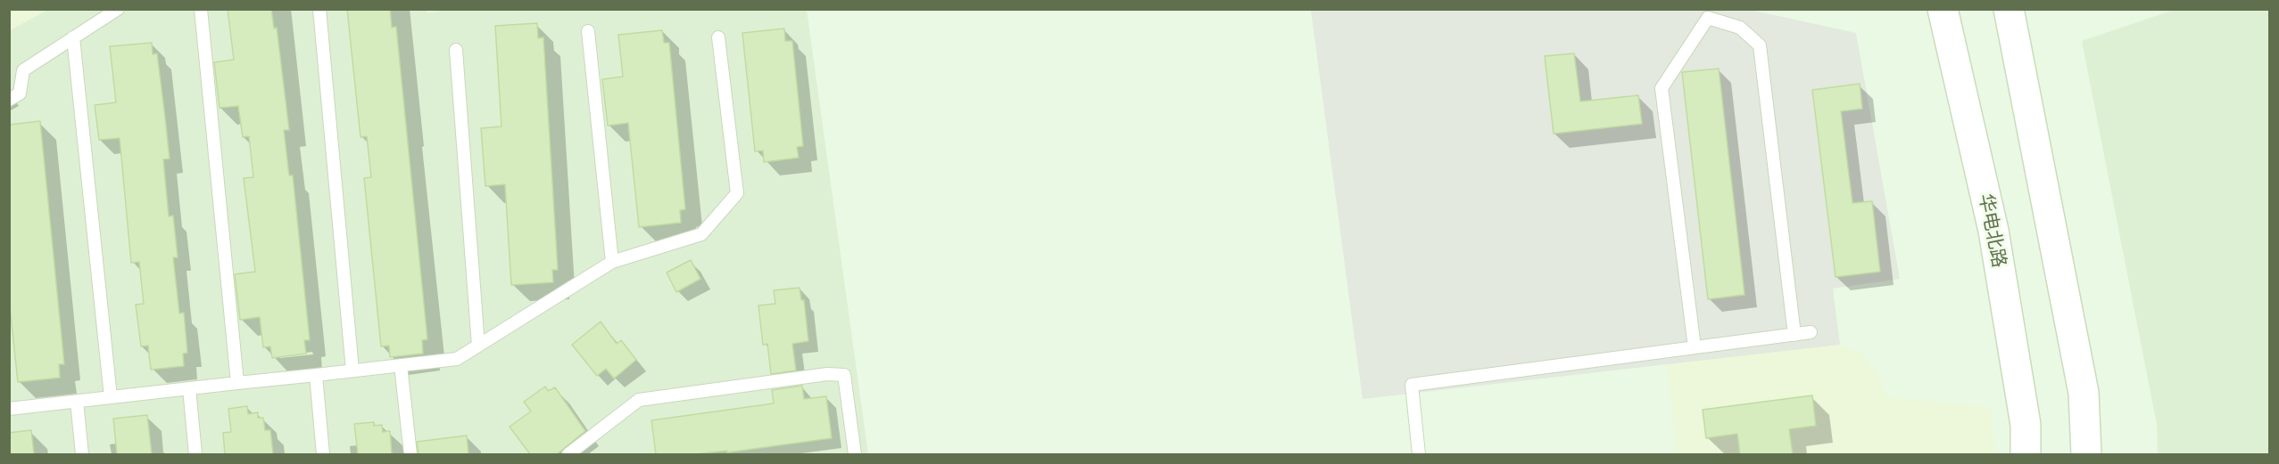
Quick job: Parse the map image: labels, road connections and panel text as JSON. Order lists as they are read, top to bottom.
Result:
{
  "streets": {
    "main road": ["华电北路"]
  }
}
